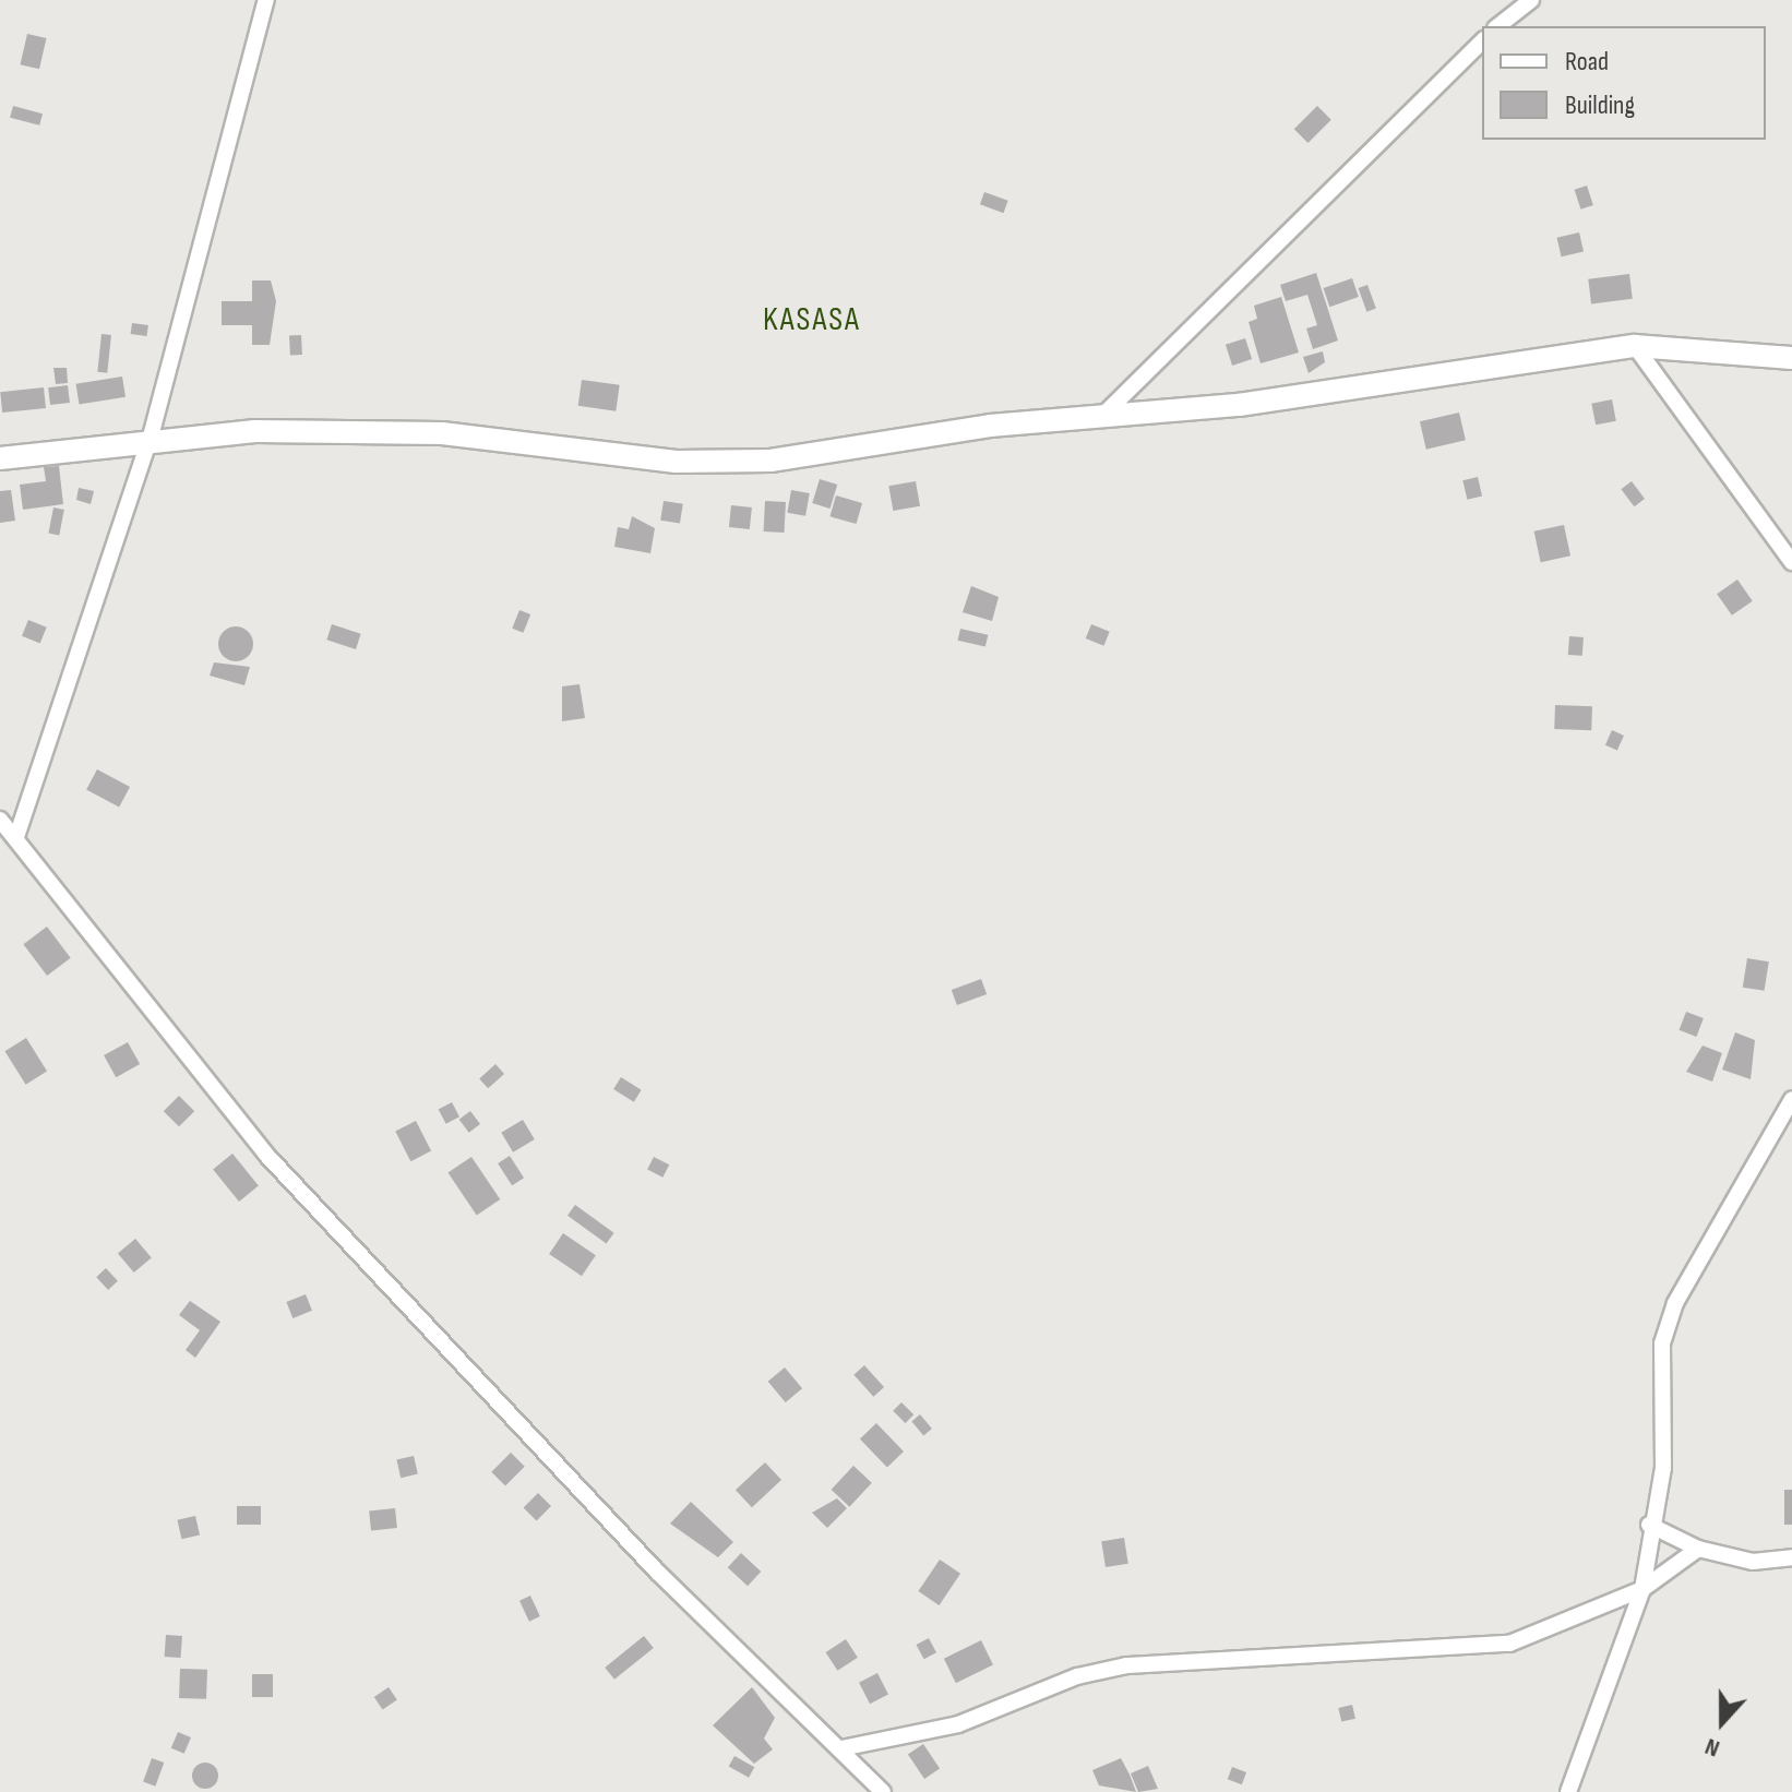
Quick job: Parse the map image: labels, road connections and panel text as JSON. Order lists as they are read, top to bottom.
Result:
{
  "districts": ["KASASA"],
  "legend": ["Road", "Building"],
  "north": "bottom"
}
